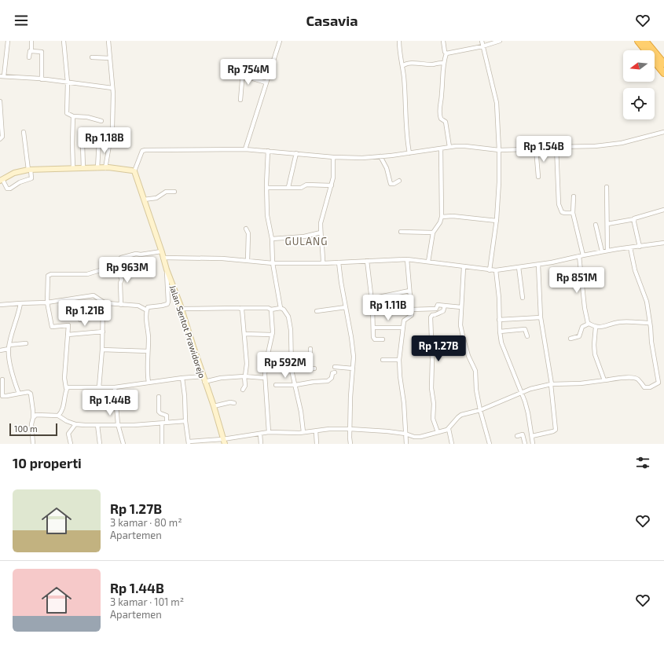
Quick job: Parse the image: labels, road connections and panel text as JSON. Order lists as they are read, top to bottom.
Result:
{
  "streets": {
    "main road": ["Jalan Sentot Prawidorejo"]
  },
  "districts": ["GULANG"],
  "scale_bar": "100 m",
  "north": "left",
  "page": {
    "header": "Casavia",
    "price": [
      "Rp 754M",
      "Rp 1.18B",
      "Rp 1.54B",
      "Rp 963M",
      "Rp 851M",
      "Rp 1.11B",
      "Rp 1.21B",
      "Rp 1.27B",
      "Rp 592M",
      "Rp 1.44B"
    ],
    "scale": "100 m",
    "heading": "10 properti",
    "list": [
      {
        "name": "Rp 1.27B",
        "note": "3 kamar · 80 m² · Apartemen"
      },
      {
        "name": "Rp 1.44B",
        "note": "3 kamar · 101 m² · Apartemen"
      }
    ]
  }
}
